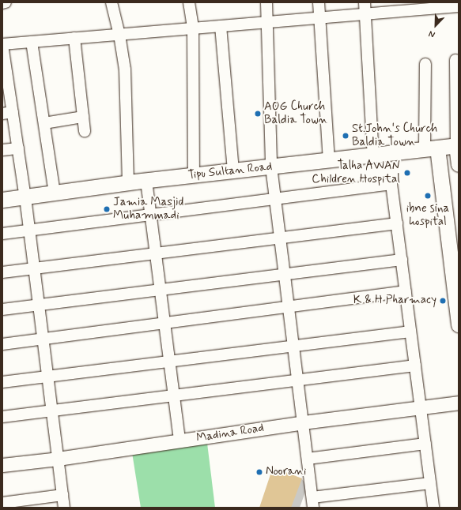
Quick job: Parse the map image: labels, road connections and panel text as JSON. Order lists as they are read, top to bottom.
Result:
{
  "streets": {
    "main road": ["Tipu Sultan Road"],
    "street": ["Madina Road"]
  },
  "places": [
    "AOG Church Baldia Town",
    "St.John's Church Baldia Town",
    "Talha AWAN Children Hospital",
    "ibne sina hospital",
    "Jamia Masjid Muhammadi",
    "K & H Pharmacy",
    "Noorani"
  ],
  "north": "bottom left"
}
